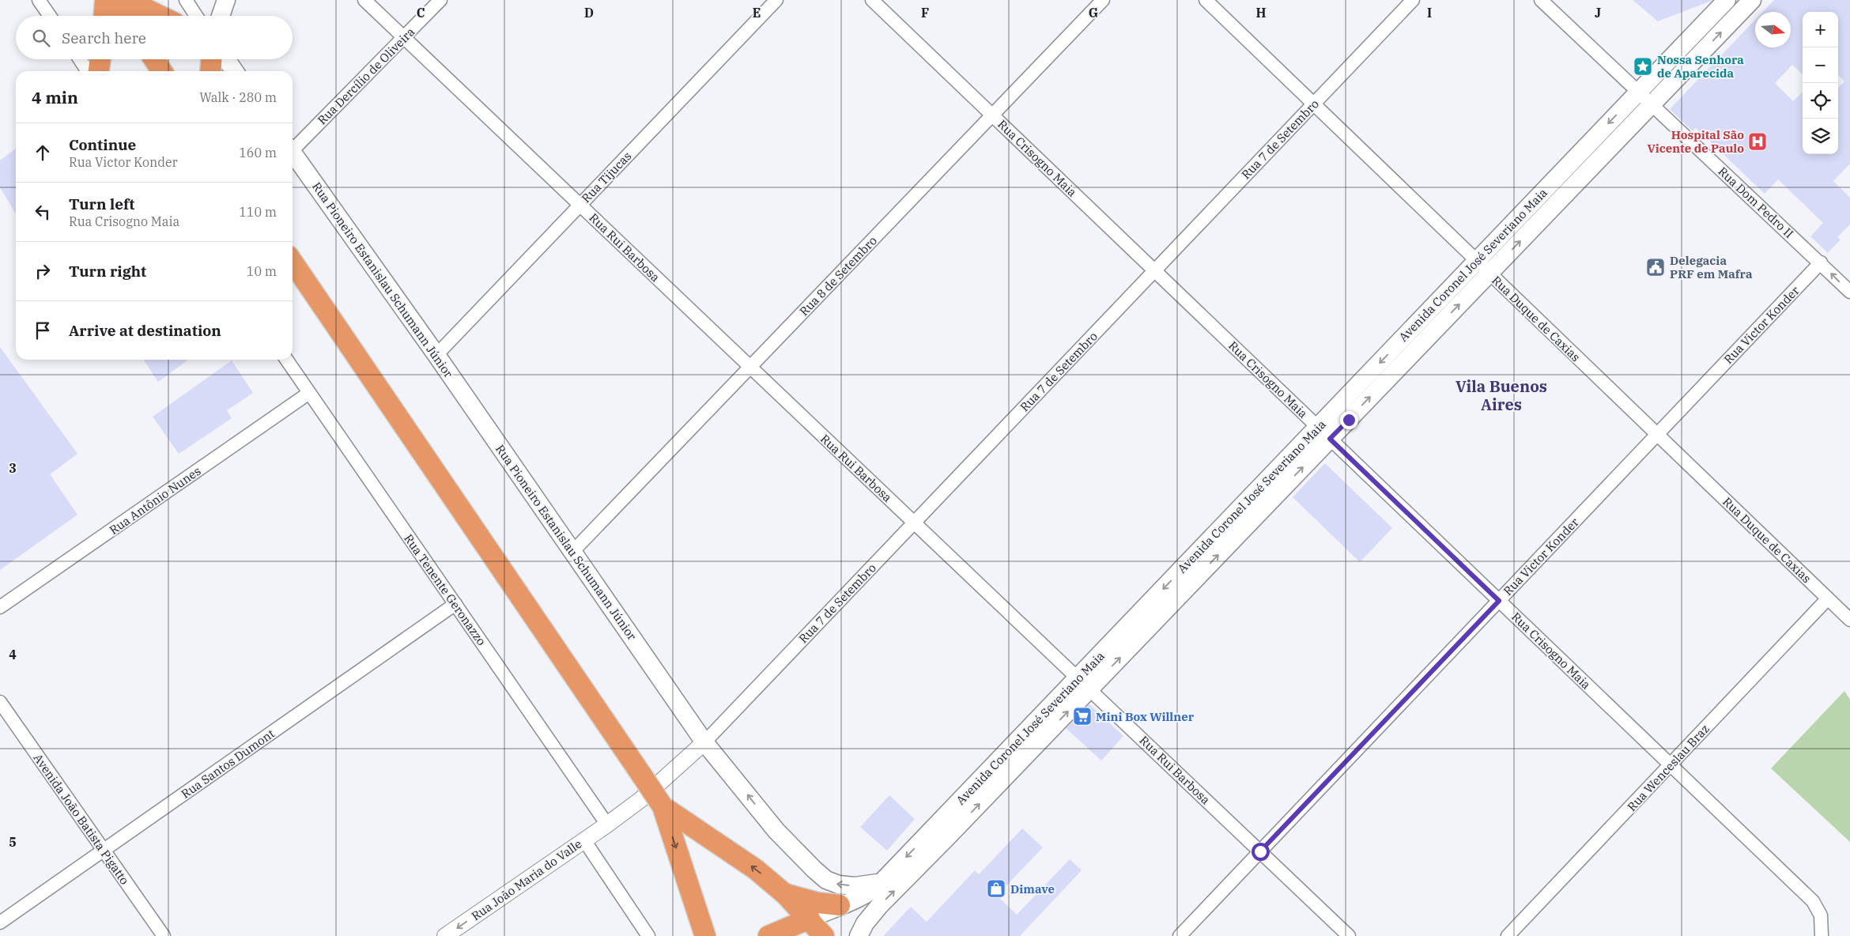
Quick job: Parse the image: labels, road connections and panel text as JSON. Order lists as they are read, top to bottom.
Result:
{
  "streets": {
    "main road": ["Avenida Coronel José Severiano Maia", "Rua Pioneiro Estanislau Schumann Júnior"],
    "street": [
      "Rua Dercílio de Oliveira",
      "Rua 7 de Setembro",
      "Rua Crisogno Maia",
      "Rua Tijucas",
      "Rua Dom Pedro II",
      "Rua Rui Barbosa",
      "Rua 8 de Setembro",
      "Rua Duque de Caxias",
      "Rua Victor Konder",
      "Rua Antônio Nunes",
      "Rua Tenente Geronazzo",
      "Rua Santos Dumont",
      "Rua Wenceslau Braz",
      "Avenida João Batista Pigatto",
      "Rua João Maria do Valle"
    ]
  },
  "crossings": [
    ["Rua Dercílio de Oliveira", "Rua Rui Barbosa"],
    ["Rua 7 de Setembro", "Rua Crisogno Maia"],
    ["Rua 7 de Setembro", "Rua Rui Barbosa"],
    ["Rua 7 de Setembro", "Rua Pioneiro Estanislau Schumann Júnior"],
    ["Rua 7 de Setembro", "Rua Duque de Caxias"],
    ["Rua 7 de Setembro", "Rua João Maria do Valle"],
    ["Rua Crisogno Maia", "Avenida Coronel José Severiano Maia"],
    ["Rua Crisogno Maia", "Rua 8 de Setembro"],
    ["Rua Crisogno Maia", "Rua Victor Konder"],
    ["Rua Crisogno Maia", "Rua Wenceslau Braz"],
    ["Rua Tijucas", "Rua Rui Barbosa"],
    ["Rua Tijucas", "Rua Pioneiro Estanislau Schumann Júnior"],
    ["Rua Dom Pedro II", "Avenida Coronel José Severiano Maia"],
    ["Rua Dom Pedro II", "Rua Victor Konder"],
    ["Rua Rui Barbosa", "Avenida Coronel José Severiano Maia"],
    ["Rua Rui Barbosa", "Rua 8 de Setembro"],
    ["Rua Rui Barbosa", "Rua Victor Konder"],
    ["Avenida Coronel José Severiano Maia", "Rua Pioneiro Estanislau Schumann Júnior"],
    ["Avenida Coronel José Severiano Maia", "Rua Duque de Caxias"],
    ["Rua 8 de Setembro", "Rua Pioneiro Estanislau Schumann Júnior"],
    ["Rua Pioneiro Estanislau Schumann Júnior", "Rua João Maria do Valle"],
    ["Rua Duque de Caxias", "Rua Victor Konder"],
    ["Rua Duque de Caxias", "Rua Wenceslau Braz"],
    ["Rua Antônio Nunes", "Rua Tenente Geronazzo"],
    ["Rua Tenente Geronazzo", "Rua Santos Dumont"],
    ["Rua Tenente Geronazzo", "Rua João Maria do Valle"],
    ["Rua Santos Dumont", "Avenida João Batista Pigatto"]
  ],
  "one_way": ["Rua João Maria do Valle"],
  "districts": ["Vila Buenos Aires"],
  "places": {
    "place": ["Nossa Senhora de Aparecida"],
    "hospital": ["Hospital São Vicente de Paulo"],
    "public building": ["Delegacia PRF em Mafra"],
    "supermarket": ["Mini Box Willner"],
    "shop": ["Dimave"]
  },
  "north": "right",
  "page": {
    "map_buttons": ["+", "−"],
    "search": "Search here",
    "heading": ["4 min", "Walk · 280 m"],
    "list": [
      ["Continue", "Rua Victor Konder", "160 m"],
      ["Turn left", "Rua Crisogno Maia", "110 m"],
      ["Turn right", "10 m"],
      "Arrive at destination"
    ]
  },
  "grid": {
    "columns": [
      "C",
      "D",
      "E",
      "F",
      "G",
      "H",
      "I",
      "J"
    ],
    "rows": ["3", "4", "5"]
  }
}
